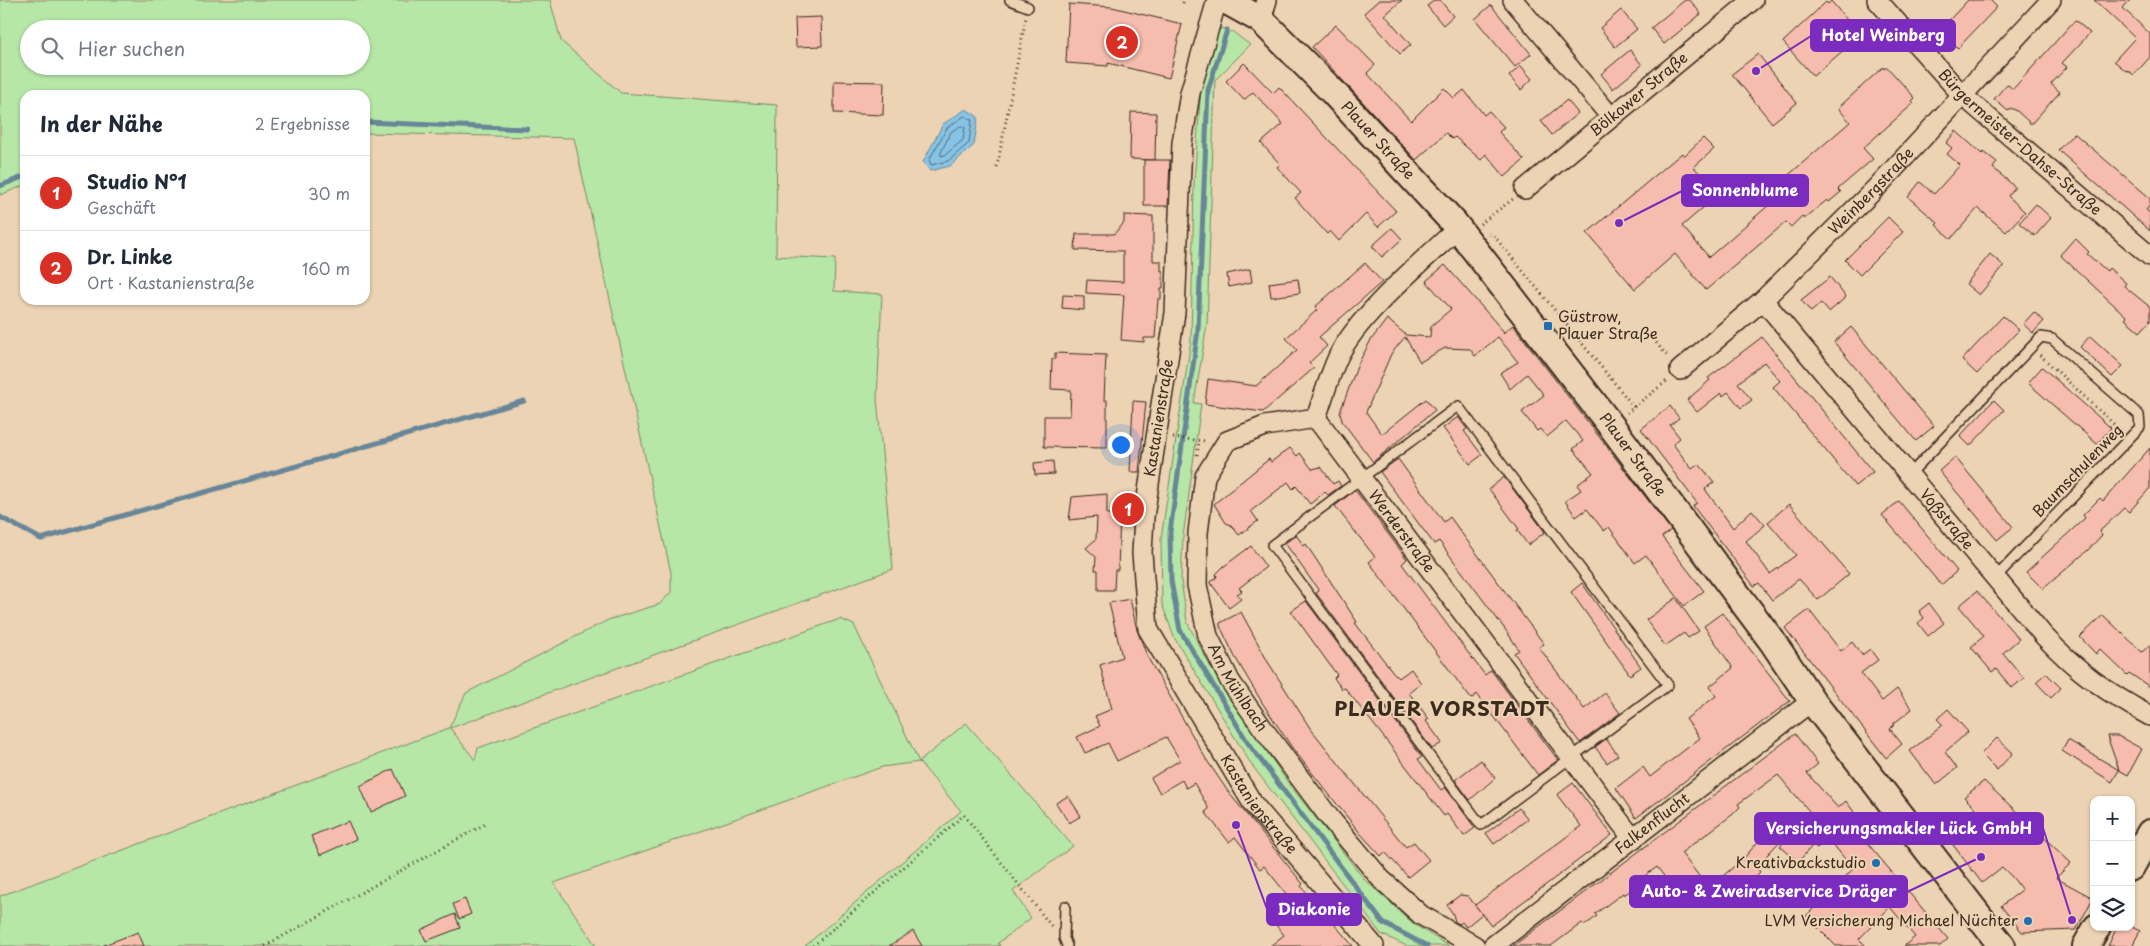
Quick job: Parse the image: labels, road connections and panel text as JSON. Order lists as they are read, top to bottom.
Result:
{
  "streets": {
    "main road": ["Plauer Straße"],
    "street": [
      "Bölkower Straße",
      "Bürgermeister-Dahse-Straße",
      "Weinbergstraße",
      "Kastanienstraße",
      "Voßstraße",
      "Werderstraße",
      "Am Mühlbach",
      "Falkenflucht"
    ],
    "lane": ["Baumschulenweg"]
  },
  "crossings": [
    ["Plauer Straße", "Falkenflucht"],
    ["Bürgermeister-Dahse-Straße", "Weinbergstraße"],
    ["Weinbergstraße", "Voßstraße"],
    ["Baumschulenweg", "Voßstraße"],
    ["Werderstraße", "Am Mühlbach"],
    ["Werderstraße", "Falkenflucht"]
  ],
  "districts": ["PLAUER VORSTADT"],
  "places": {
    "other": [
      "Hotel Weinberg",
      "Sonnenblume",
      "Diakonie",
      "Auto- & Zweiradservice Dräger",
      "Kreativbackstudio",
      "Versicherungsmakler Lück GmbH",
      "LVM Versicherung Michael Nüchter"
    ],
    "transit": ["Güstrow, Plauer Straße"]
  },
  "page": {
    "search": "Hier suchen",
    "pins": ["2", "1"],
    "heading": ["In der Nähe", "2 Ergebnisse"],
    "list": [
      {
        "mark": "1",
        "name": "Studio N°1",
        "note": "Geschäft",
        "value": "30 m"
      },
      {
        "mark": "2",
        "name": "Dr. Linke",
        "note": "Ort · Kastanienstraße",
        "value": "160 m"
      }
    ],
    "map_buttons": ["+", "−"]
  }
}
